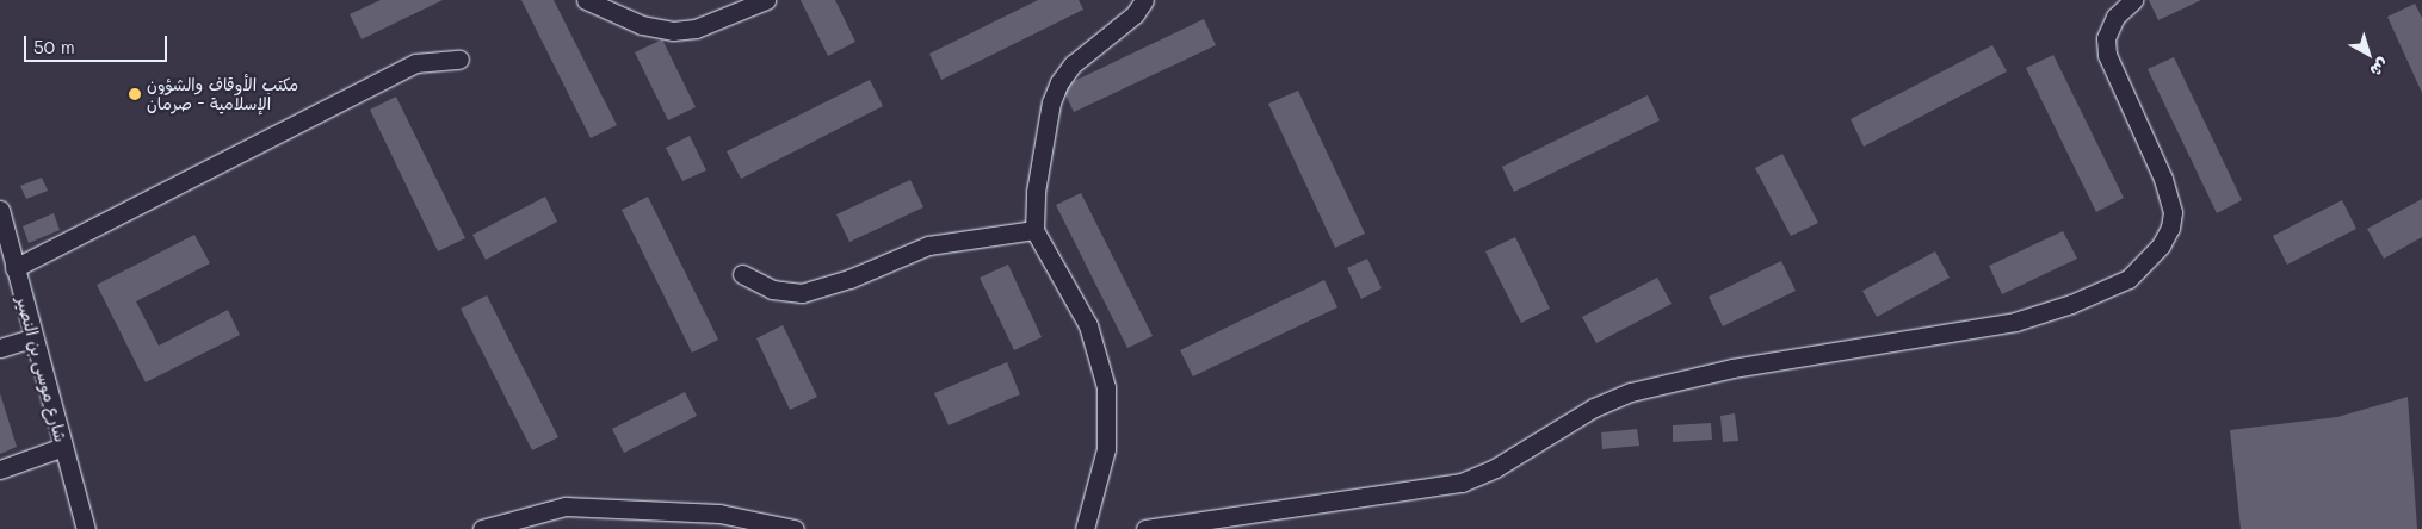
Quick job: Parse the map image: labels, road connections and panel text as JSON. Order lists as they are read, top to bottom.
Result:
{
  "streets": {
    "street": ["شارع موسى بن النصير"]
  },
  "places": ["مكتب الأوقاف والشؤون الإسلامية - صرمان"],
  "scale_bar": "50 m",
  "north": "bottom right"
}
